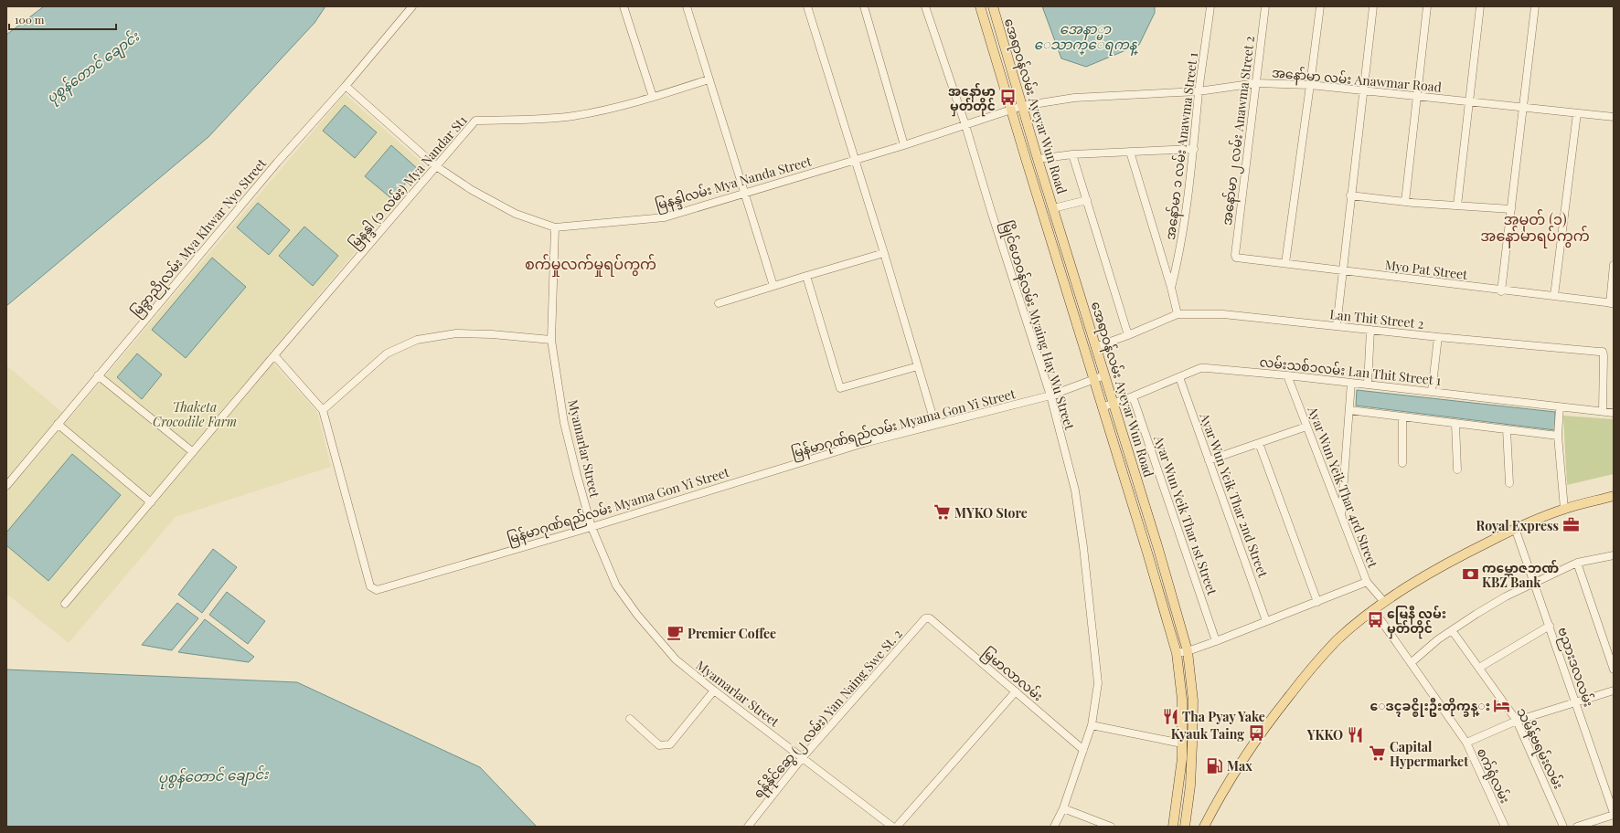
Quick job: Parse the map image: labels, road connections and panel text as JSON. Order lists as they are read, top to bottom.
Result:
{
  "streets": {
    "main road": ["အေရာဝန်လမ်း Ayeyar Wun Road"],
    "street": [
      "အနော်မာ လမ်း Anawmar Road",
      "အနော်မာ ၂ လမ်း Anawma Street 2",
      "အနော်မာ ၁ လမ်း Anawma Street 1",
      "မြနန္ဒါ (၁ လမ်း) Mya Nandar St1",
      "မြနန္ဒါလမ်း Mya Nanda Street",
      "မြခွာညိုလမ်း Mya Khwar Nyo Street",
      "Myo Pat Street",
      "Lan Thit Street 2",
      "မြိုင်ဟေဝန်လမ်း Myaing Hay Wu Street",
      "လမ်းသစ်၁လမ်း Lan Thit Street 1",
      "မြန်မာဂုဏ်ရည်လမ်း Myama Gon Yi Street",
      "Myamarlar Street",
      "Ayar Wun Yeik Thar 4rd Street",
      "Ayar Wun Yeik Thar 2nd Street",
      "Ayar Wun Yeik Thar 1st Street",
      "ဗညားဒလလမ်း",
      "မြမာလာလမ်း",
      "ရန်နိုင်ဆွေ (၂ လမ်း) Yan Naing Swe St. 2",
      "သမိန်ဗရမ်းလမ်း",
      "စက်ရုံလမ်း"
    ]
  },
  "crossings": [
    ["အနော်မာ လမ်း Anawmar Road", "အေရာဝန်လမ်း Ayeyar Wun Road"],
    ["အနော်မာ လမ်း Anawmar Road", "အနော်မာ ၂ လမ်း Anawma Street 2"],
    ["အနော်မာ လမ်း Anawmar Road", "အနော်မာ ၁ လမ်း Anawma Street 1"],
    ["အနော်မာ လမ်း Anawmar Road", "မြနန္ဒါလမ်း Mya Nanda Street"],
    ["အေရာဝန်လမ်း Ayeyar Wun Road", "မြနန္ဒါလမ်း Mya Nanda Street"],
    ["အေရာဝန်လမ်း Ayeyar Wun Road", "Lan Thit Street 2"],
    ["အေရာဝန်လမ်း Ayeyar Wun Road", "လမ်းသစ်၁လမ်း Lan Thit Street 1"],
    ["အေရာဝန်လမ်း Ayeyar Wun Road", "မြန်မာဂုဏ်ရည်လမ်း Myama Gon Yi Street"],
    ["အနော်မာ ၂ လမ်း Anawma Street 2", "Myo Pat Street"],
    ["မြနန္ဒါ (၁ လမ်း) Mya Nandar St1", "မြနန္ဒါလမ်း Mya Nanda Street"],
    ["မြနန္ဒါလမ်း Mya Nanda Street", "မြခွာညိုလမ်း Mya Khwar Nyo Street"],
    ["မြနန္ဒါလမ်း Mya Nanda Street", "မြိုင်ဟေဝန်လမ်း Myaing Hay Wu Street"],
    ["မြနန္ဒါလမ်း Mya Nanda Street", "Myamarlar Street"],
    ["Lan Thit Street 2", "လမ်းသစ်၁လမ်း Lan Thit Street 1"],
    ["မြိုင်ဟေဝန်လမ်း Myaing Hay Wu Street", "မြန်မာဂုဏ်ရည်လမ်း Myama Gon Yi Street"],
    ["မြိုင်ဟေဝန်လမ်း Myaing Hay Wu Street", "မြမာလာလမ်း"],
    ["လမ်းသစ်၁လမ်း Lan Thit Street 1", "Ayar Wun Yeik Thar 4rd Street"],
    ["လမ်းသစ်၁လမ်း Lan Thit Street 1", "Ayar Wun Yeik Thar 2nd Street"],
    ["လမ်းသစ်၁လမ်း Lan Thit Street 1", "Ayar Wun Yeik Thar 1st Street"],
    ["မြန်မာဂုဏ်ရည်လမ်း Myama Gon Yi Street", "Myamarlar Street"],
    ["Myamarlar Street", "ရန်နိုင်ဆွေ (၂ လမ်း) Yan Naing Swe St. 2"],
    ["မြမာလာလမ်း", "ရန်နိုင်ဆွေ (၂ လမ်း) Yan Naing Swe St. 2"]
  ],
  "districts": ["အမှတ် (၁) အနော်မာရပ်ကွက်", "စက်မှုလက်မှုရပ်ကွက်"],
  "water": ["အေနာ္မာ ေသာက္ေရကန္", "ပုစွန်တောင် ချောင်း"],
  "parks": ["Thaketa Crocodile Farm"],
  "places": {
    "bus stop": ["အနော်မာ မှတ်တိုင်", "မြေနီ လမ်း မှတ်တိုင်", "Kyauk Taing"],
    "supermarket": ["MYKO Store", "Capital Hypermarket"],
    "office": ["Royal Express"],
    "bank": ["ကမ္ဘောဇဘဏ် KBZ Bank"],
    "cafe": ["Premier Coffee"],
    "hotel": ["ေဒၚခင္စိုးဦးတိုက္ခန္း"],
    "restaurant": ["Tha Pyay Yake", "YKKO"],
    "fuel station": ["Max"]
  },
  "scale_bar": "100 m"
}
